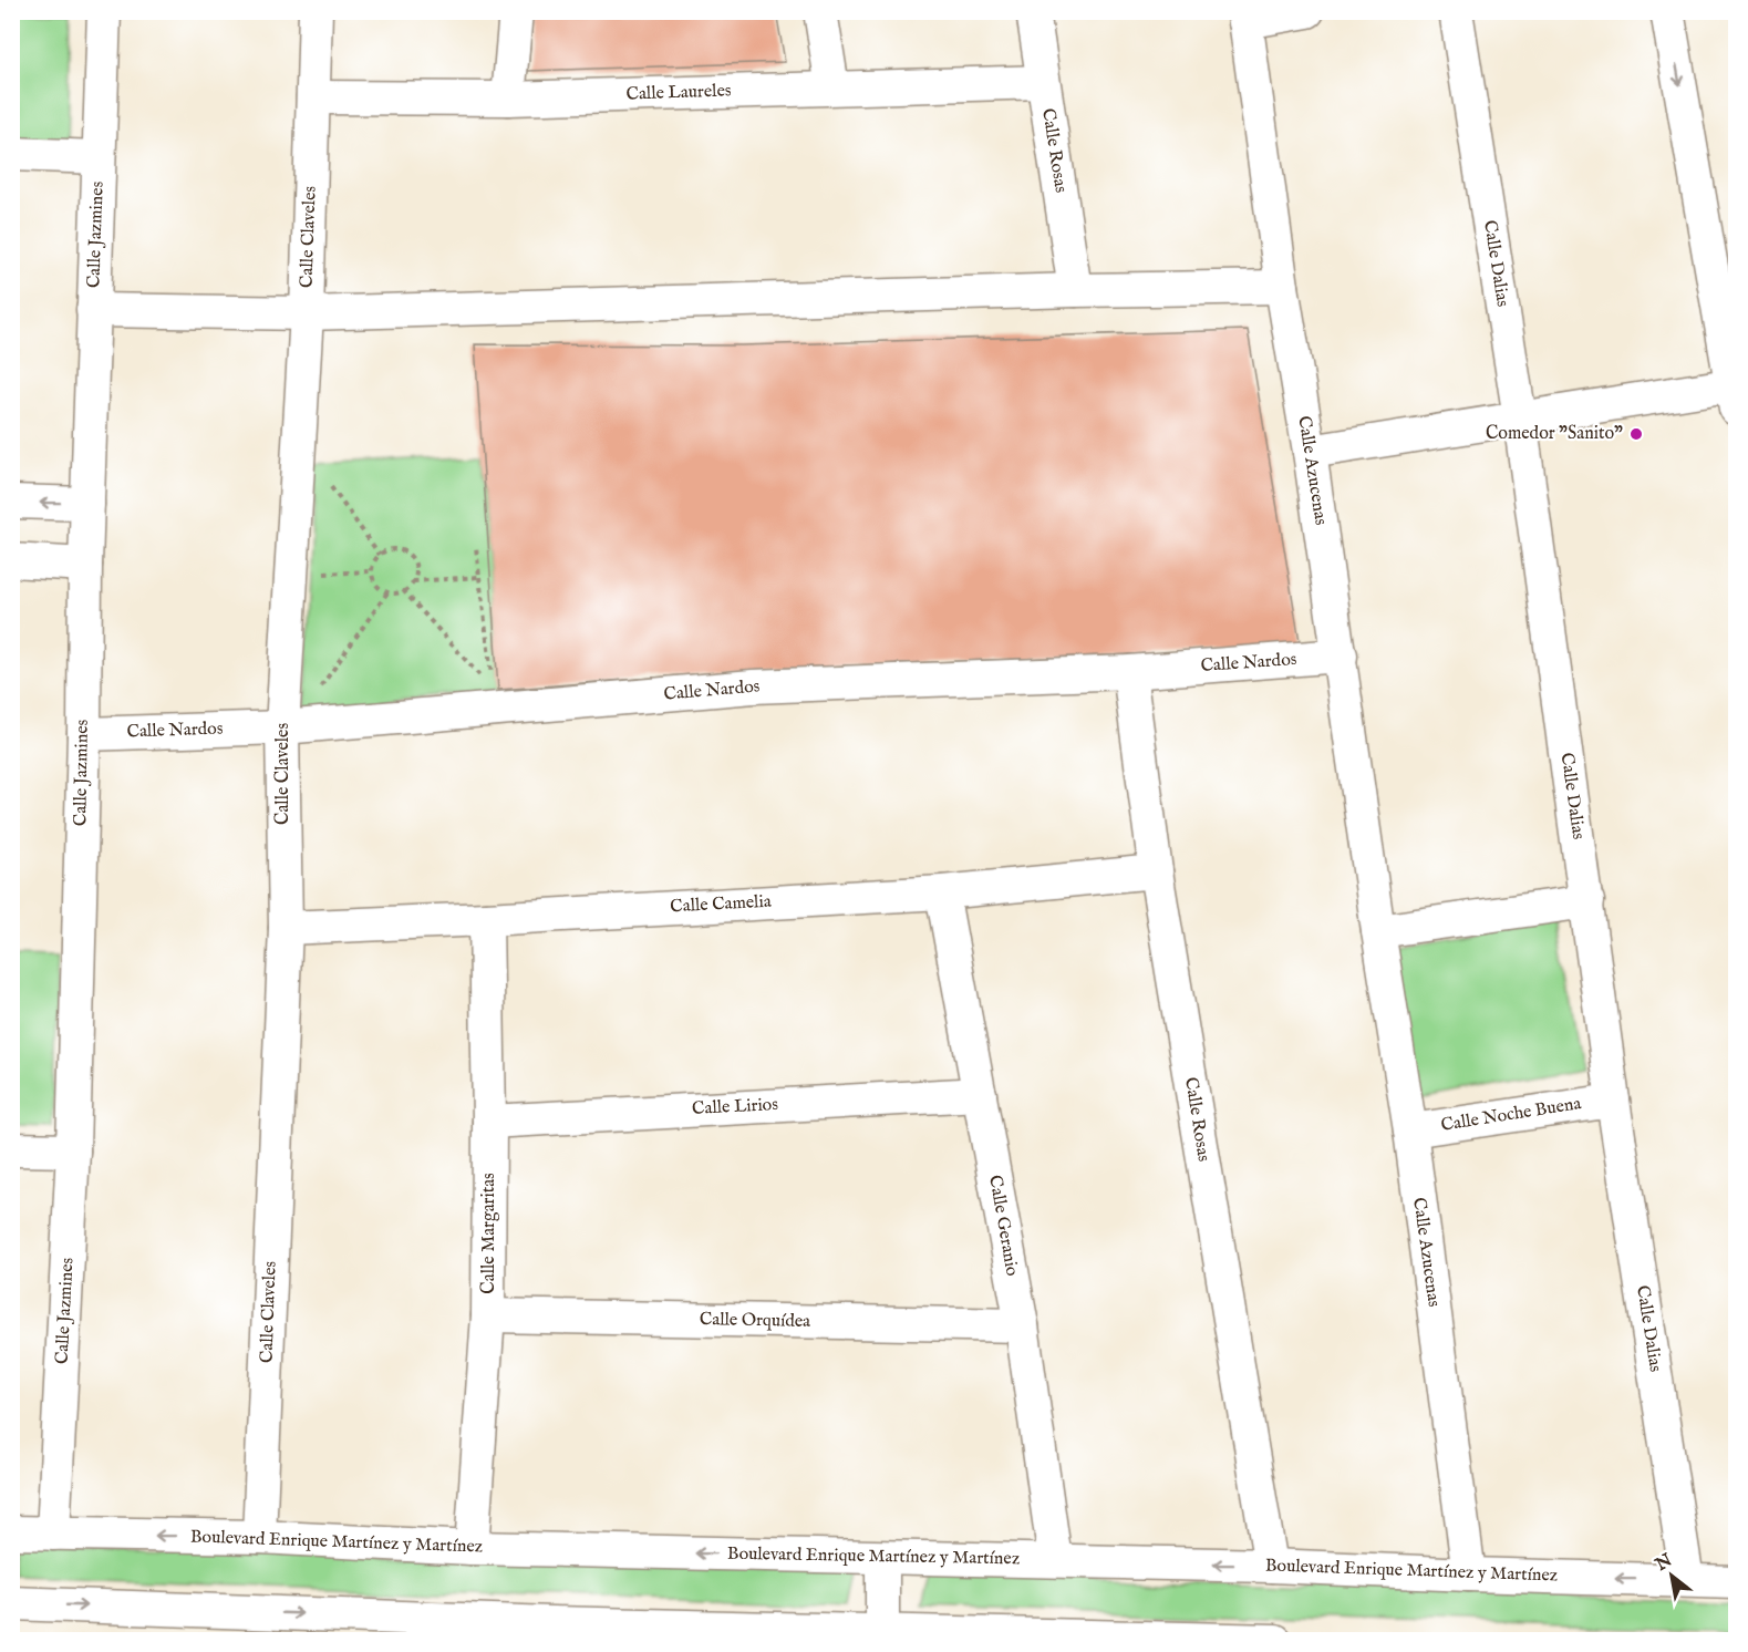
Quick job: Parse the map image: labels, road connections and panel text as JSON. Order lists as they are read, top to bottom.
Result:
{
  "streets": {
    "street": [
      "Calle Laureles",
      "Calle Rosas",
      "Calle Jazmines",
      "Calle Claveles",
      "Calle Dalias",
      "Calle Azucenas",
      "Calle Nardos",
      "Calle Camelia",
      "Calle Lirios",
      "Calle Noche Buena",
      "Calle Geranio",
      "Calle Margaritas",
      "Calle Orquídea",
      "Boulevard Enrique Martínez y Martínez"
    ]
  },
  "crossings": [
    ["Calle Laureles", "Calle Rosas"],
    ["Calle Laureles", "Calle Claveles"],
    ["Calle Rosas", "Calle Nardos"],
    ["Calle Rosas", "Calle Camelia"],
    ["Calle Rosas", "Boulevard Enrique Martínez y Martínez"],
    ["Calle Jazmines", "Calle Nardos"],
    ["Calle Jazmines", "Boulevard Enrique Martínez y Martínez"],
    ["Calle Claveles", "Calle Nardos"],
    ["Calle Claveles", "Calle Camelia"],
    ["Calle Claveles", "Boulevard Enrique Martínez y Martínez"],
    ["Calle Dalias", "Calle Noche Buena"],
    ["Calle Dalias", "Boulevard Enrique Martínez y Martínez"],
    ["Calle Azucenas", "Calle Nardos"],
    ["Calle Azucenas", "Calle Noche Buena"],
    ["Calle Azucenas", "Boulevard Enrique Martínez y Martínez"],
    ["Calle Camelia", "Calle Geranio"],
    ["Calle Camelia", "Calle Margaritas"],
    ["Calle Lirios", "Calle Geranio"],
    ["Calle Lirios", "Calle Margaritas"],
    ["Calle Geranio", "Calle Orquídea"],
    ["Calle Geranio", "Boulevard Enrique Martínez y Martínez"],
    ["Calle Margaritas", "Calle Orquídea"],
    ["Calle Margaritas", "Boulevard Enrique Martínez y Martínez"]
  ],
  "places": ["Comedor \"Sanito\""],
  "north": "top left"
}
